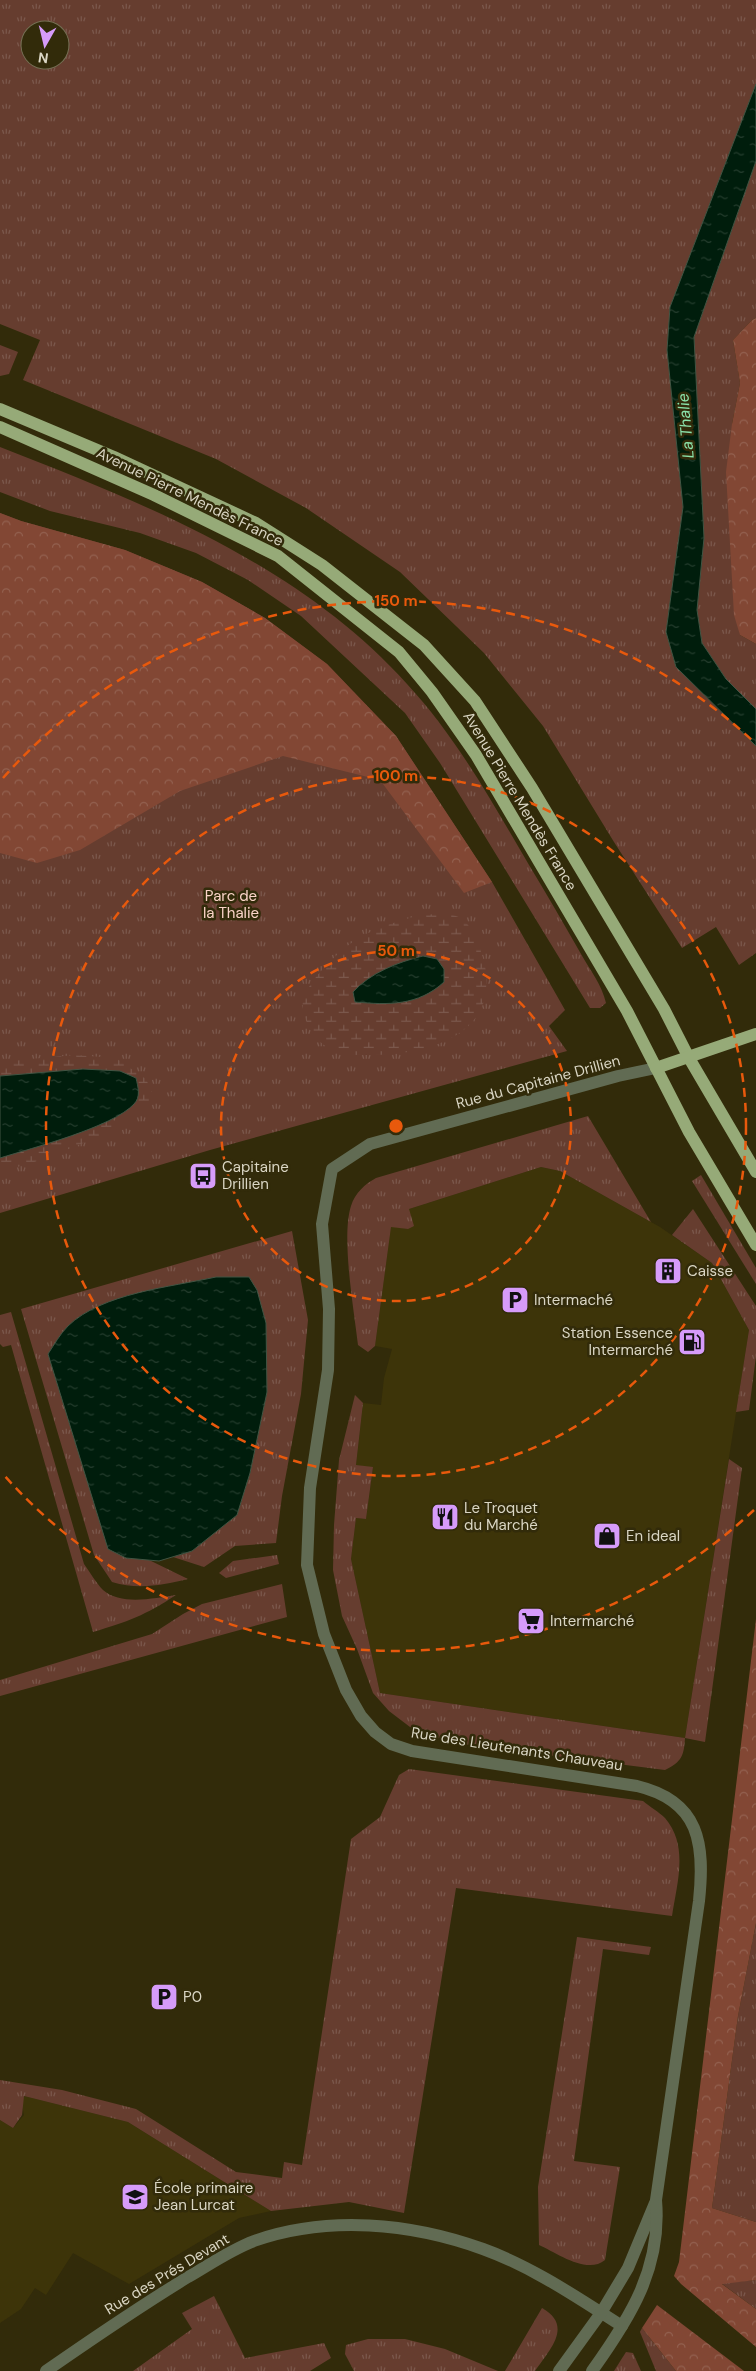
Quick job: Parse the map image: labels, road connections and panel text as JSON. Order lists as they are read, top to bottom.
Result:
{
  "streets": {
    "main road": ["Avenue Pierre Mendès France", "Rue du Capitaine Drillien"],
    "street": ["Rue des Lieutenants Chauveau", "Rue des Prés Devant"]
  },
  "crossings": [
    ["Avenue Pierre Mendès France", "Rue du Capitaine Drillien"],
    ["Rue du Capitaine Drillien", "Rue des Lieutenants Chauveau"],
    ["Rue des Lieutenants Chauveau", "Rue des Prés Devant"]
  ],
  "water": ["La Thalie"],
  "parks": ["Parc de la Thalie"],
  "places": {
    "bus stop": ["Capitaine Drillien"],
    "building": ["Caisse"],
    "parking": ["Intermaché", "P0"],
    "fuel station": ["Station Essence Intermarché"],
    "restaurant": ["Le Troquet du Marché"],
    "shop": ["En ideal"],
    "supermarket": ["Intermarché"],
    "school or university": ["École primaire Jean Lurcat"]
  },
  "north": "bottom",
  "rings": ["150 m", "100 m", "50 m"]
}
